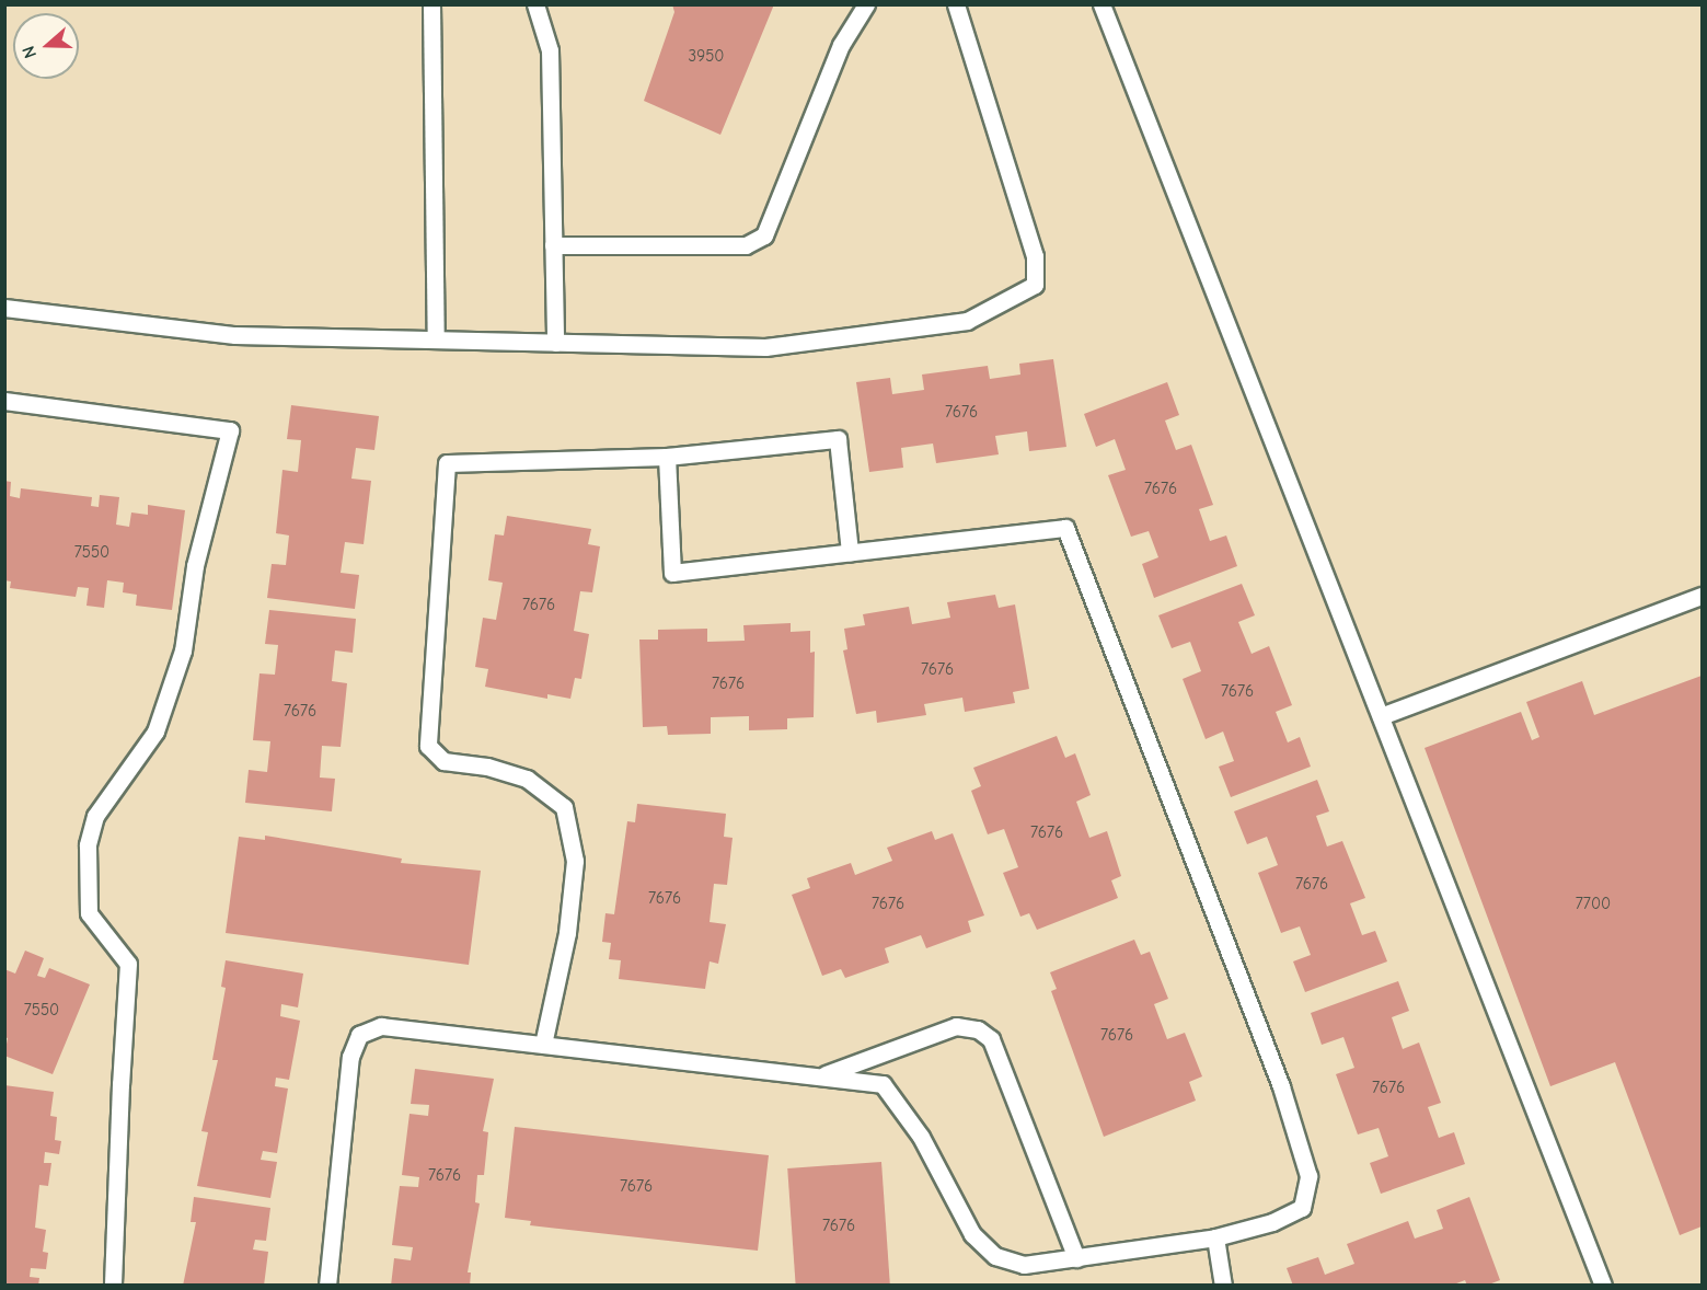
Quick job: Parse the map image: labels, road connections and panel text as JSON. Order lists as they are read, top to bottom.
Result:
{
  "house_numbers": [
    "3950",
    "7676",
    "7676",
    "7550",
    "7676",
    "7676",
    "7676",
    "7676",
    "7676",
    "7676",
    "7676",
    "7676",
    "7676",
    "7700",
    "7550",
    "7676",
    "7676",
    "7676",
    "7676",
    "7676"
  ],
  "north": "left"
}
